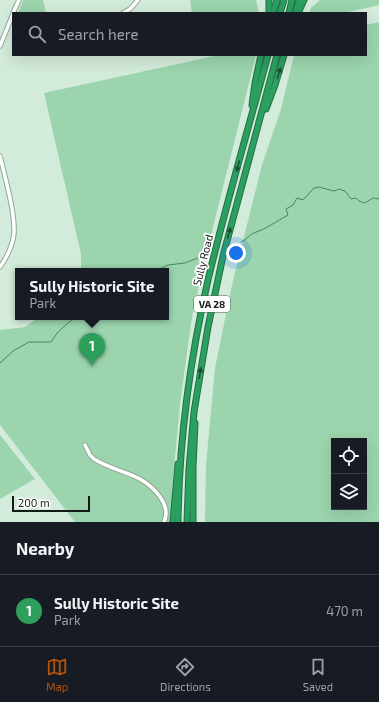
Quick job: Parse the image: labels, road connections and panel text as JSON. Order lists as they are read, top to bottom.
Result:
{
  "streets": {
    "highway": ["Sully Road", "VA 28"]
  },
  "scale_bar": "200 m",
  "page": {
    "search": "Search here",
    "popup": ["Sully Historic Site", "Park"],
    "pins": "1",
    "scale": "200 m",
    "heading": "Nearby",
    "list": [
      {
        "mark": "1",
        "name": "Sully Historic Site",
        "note": "Park",
        "value": "470 m"
      }
    ],
    "nav": ["Map", "Directions", "Saved"]
  }
}
